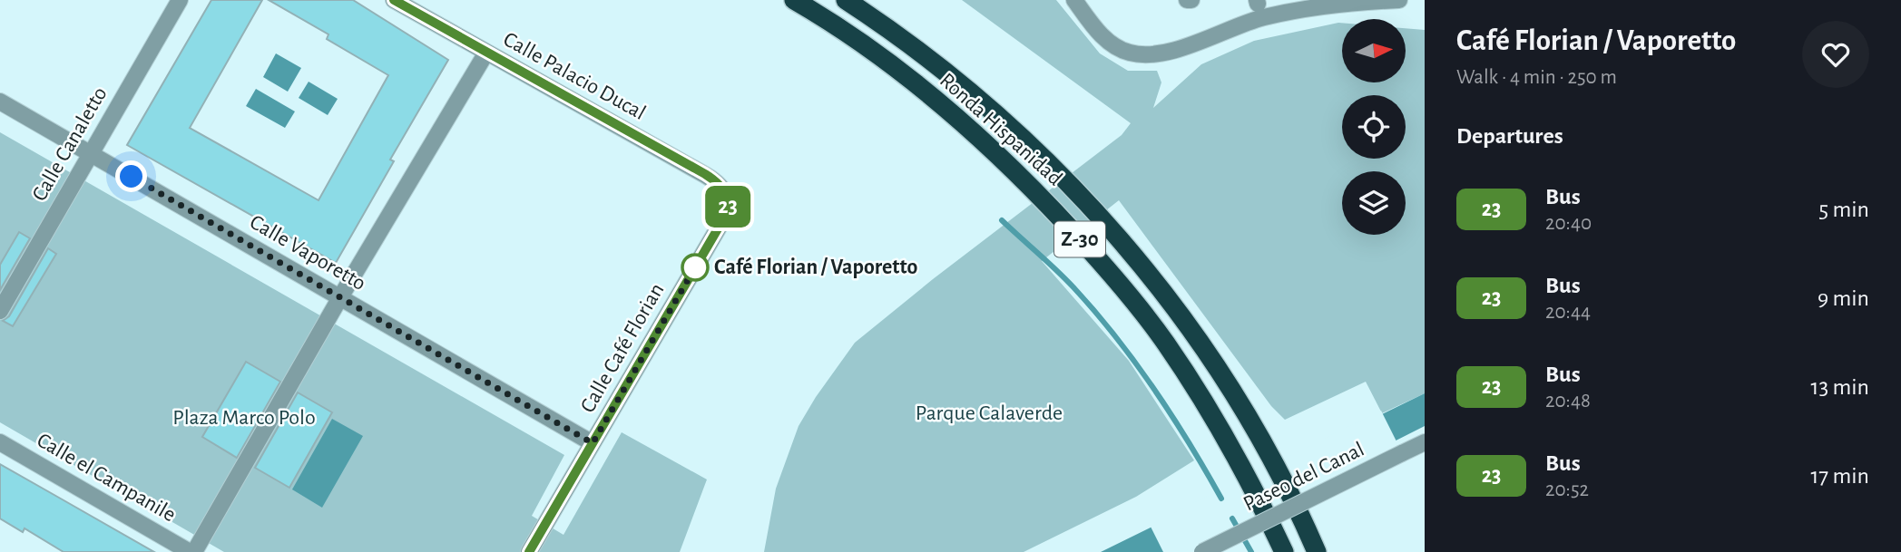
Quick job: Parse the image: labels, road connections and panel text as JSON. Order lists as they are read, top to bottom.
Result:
{
  "streets": {
    "highway": ["Ronda Hispanidad", "Z-30"],
    "street": [
      "Calle Palacio Ducal",
      "Calle Canaletto",
      "Calle Vaporetto",
      "Calle Café Florian",
      "Paseo del Canal",
      "Calle el Campanile"
    ]
  },
  "crossings": [
    ["Calle Palacio Ducal", "Calle Café Florian"],
    ["Calle Canaletto", "Calle Vaporetto"],
    ["Calle Vaporetto", "Calle Café Florian"]
  ],
  "parks": ["Parque Calaverde", "Plaza Marco Polo"],
  "places": ["Café Florian / Vaporetto"],
  "lines": ["bus line 23"],
  "north": "right",
  "page": {
    "on_map": "23",
    "heading": [
      ["Café Florian / Vaporetto", "Walk · 4 min · 250 m"],
      "Departures"
    ],
    "list": [
      {
        "mark": "23",
        "name": "Bus",
        "note": "20:40",
        "value": "5 min"
      },
      {
        "mark": "23",
        "name": "Bus",
        "note": "20:44",
        "value": "9 min"
      },
      {
        "mark": "23",
        "name": "Bus",
        "note": "20:48",
        "value": "13 min"
      },
      {
        "mark": "23",
        "name": "Bus",
        "note": "20:52",
        "value": "17 min"
      }
    ]
  }
}
